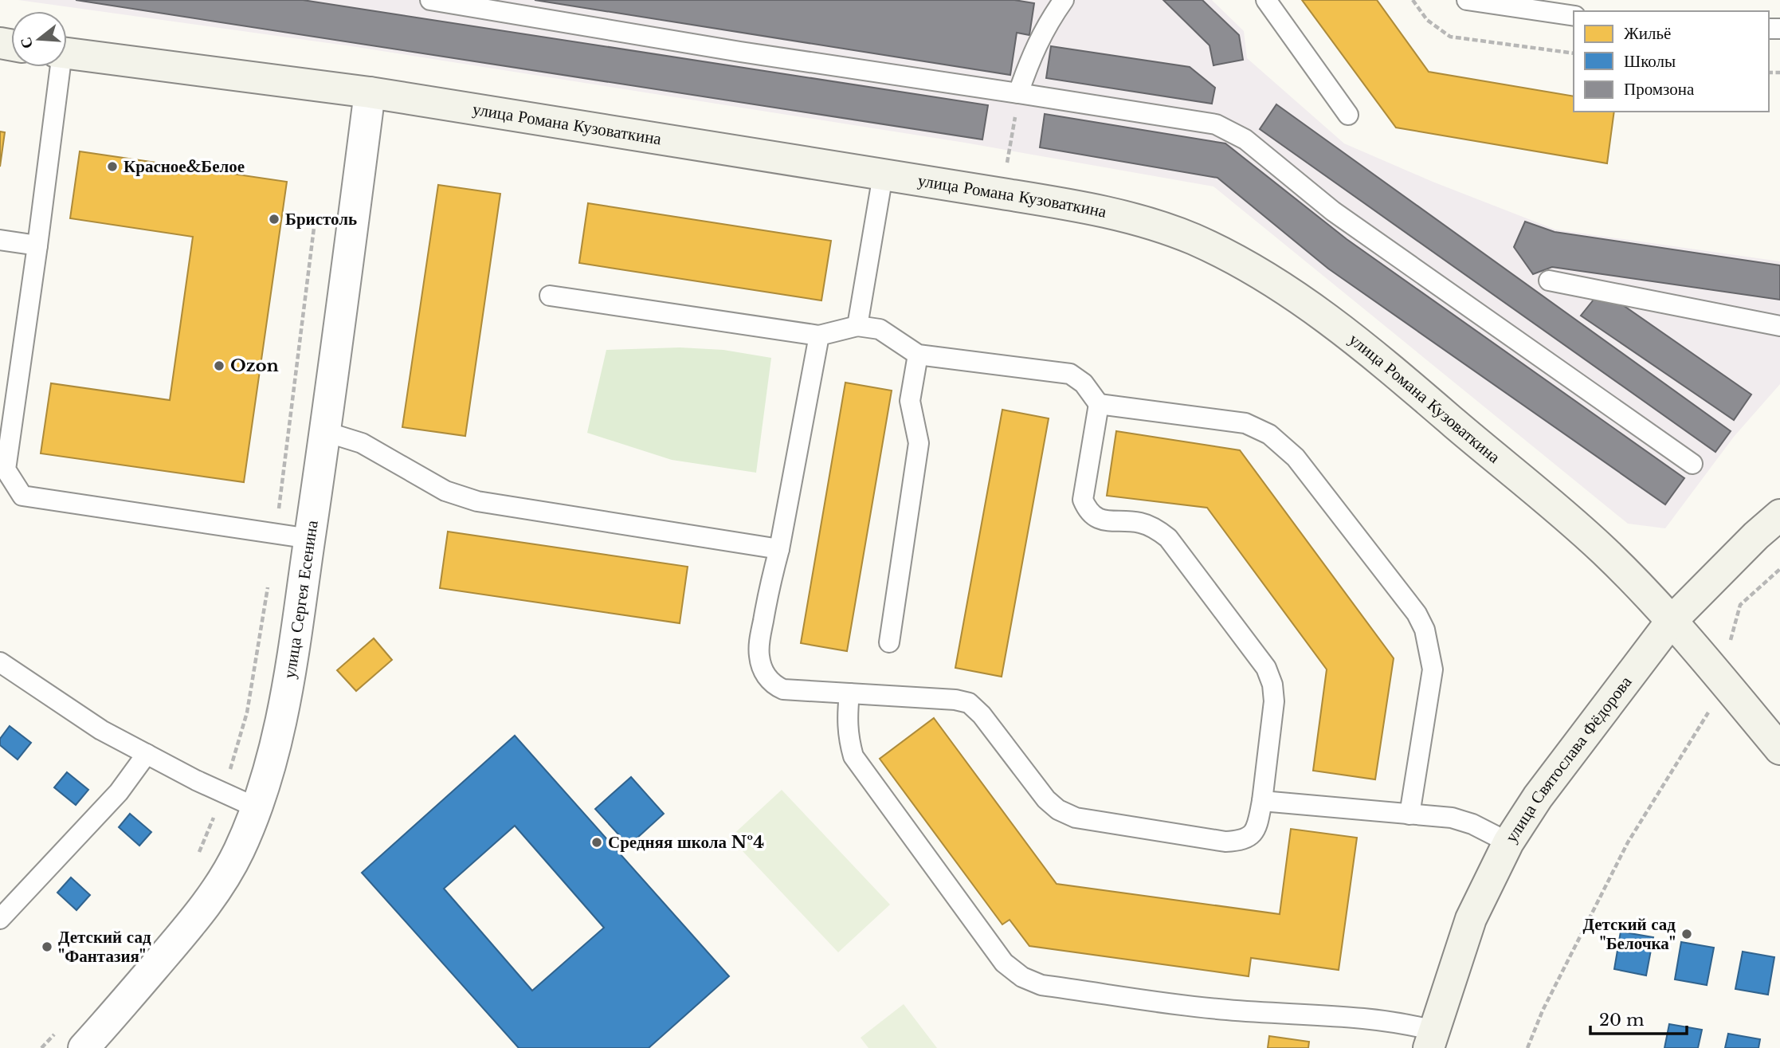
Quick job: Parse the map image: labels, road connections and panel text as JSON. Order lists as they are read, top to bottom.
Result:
{
  "streets": {
    "street": ["улица Романа Кузоваткина", "улица Сергея Есенина", "улица Святослава Фёдорова"]
  },
  "crossings": [
    ["улица Романа Кузоваткина", "улица Сергея Есенина"],
    ["улица Романа Кузоваткина", "улица Святослава Фёдорова"]
  ],
  "places": [
    "Красное&Белое",
    "Бристоль",
    "Ozon",
    "Средняя школа №4",
    "Детский сад \"Белочка\"",
    "Детский сад \"Фантазия\""
  ],
  "legend": ["Жильё", "Школы", "Промзона"],
  "scale_bar": "20 m",
  "north": "left"
}
